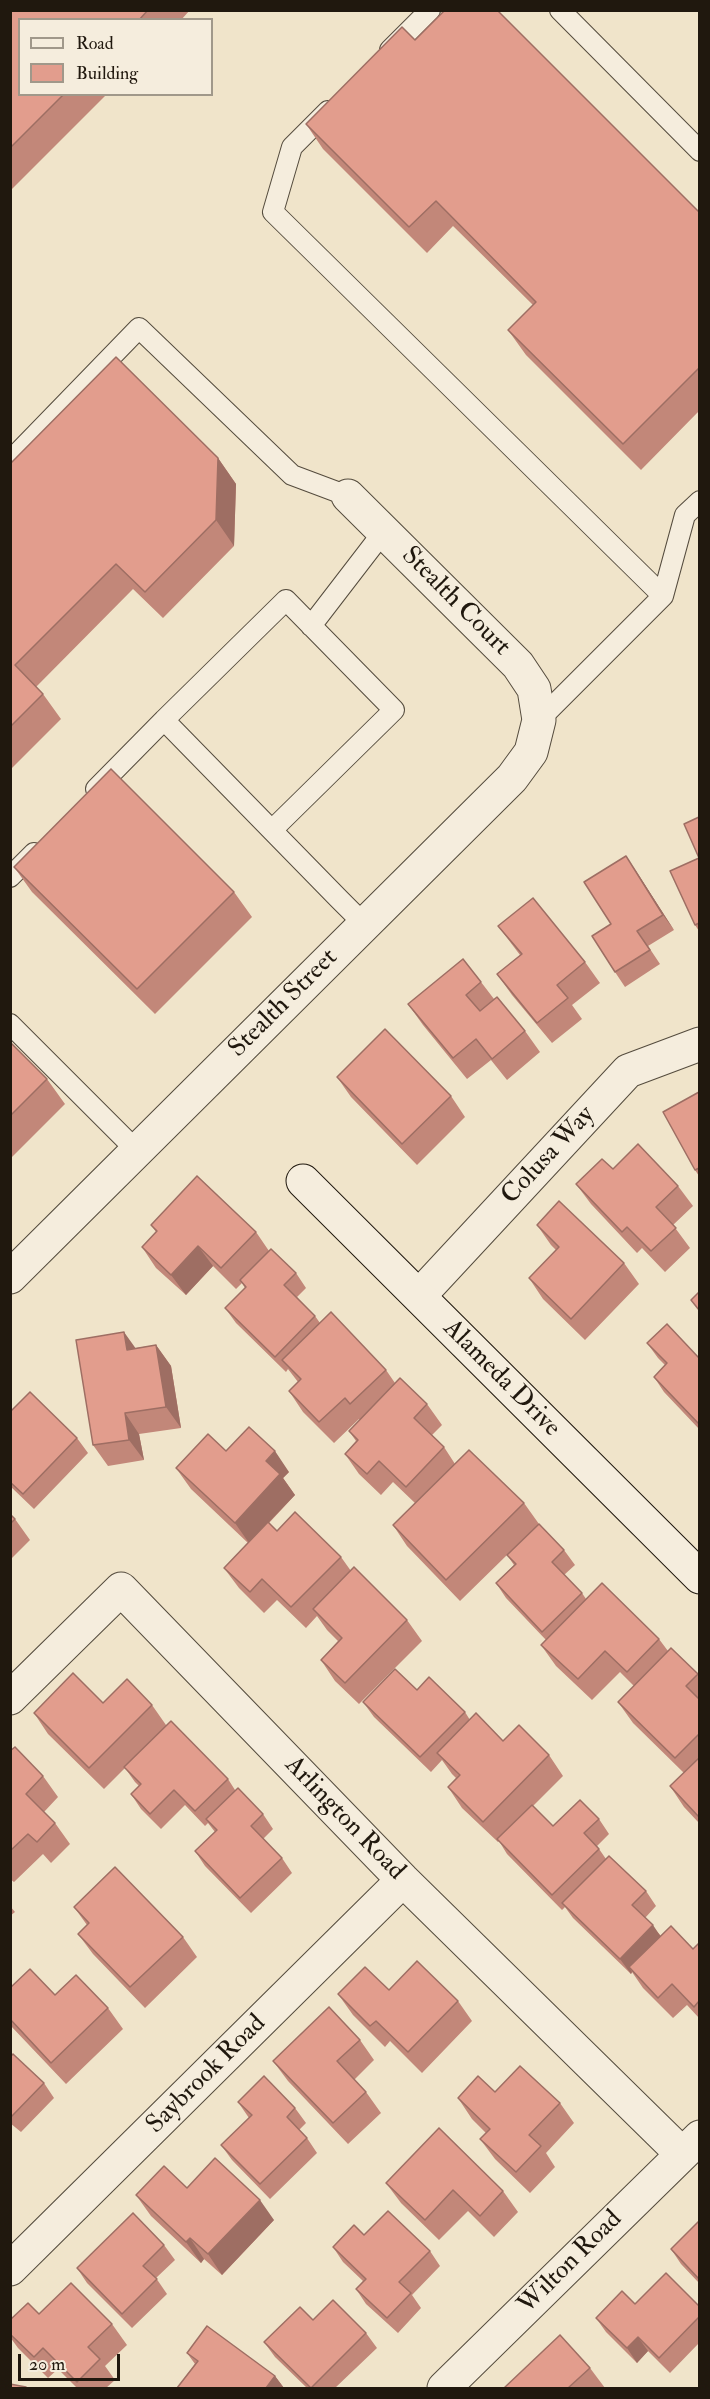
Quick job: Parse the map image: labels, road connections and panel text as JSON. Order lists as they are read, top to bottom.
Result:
{
  "streets": {
    "street": [
      "Stealth Court",
      "Stealth Street",
      "Colusa Way",
      "Alameda Drive",
      "Arlington Road",
      "Saybrook Road",
      "Wilton Road"
    ]
  },
  "crossings": [
    ["Stealth Court", "Stealth Street"],
    ["Colusa Way", "Alameda Drive"],
    ["Arlington Road", "Saybrook Road"],
    ["Arlington Road", "Wilton Road"]
  ],
  "legend": ["Road", "Building"],
  "scale_bar": "20 m"
}
